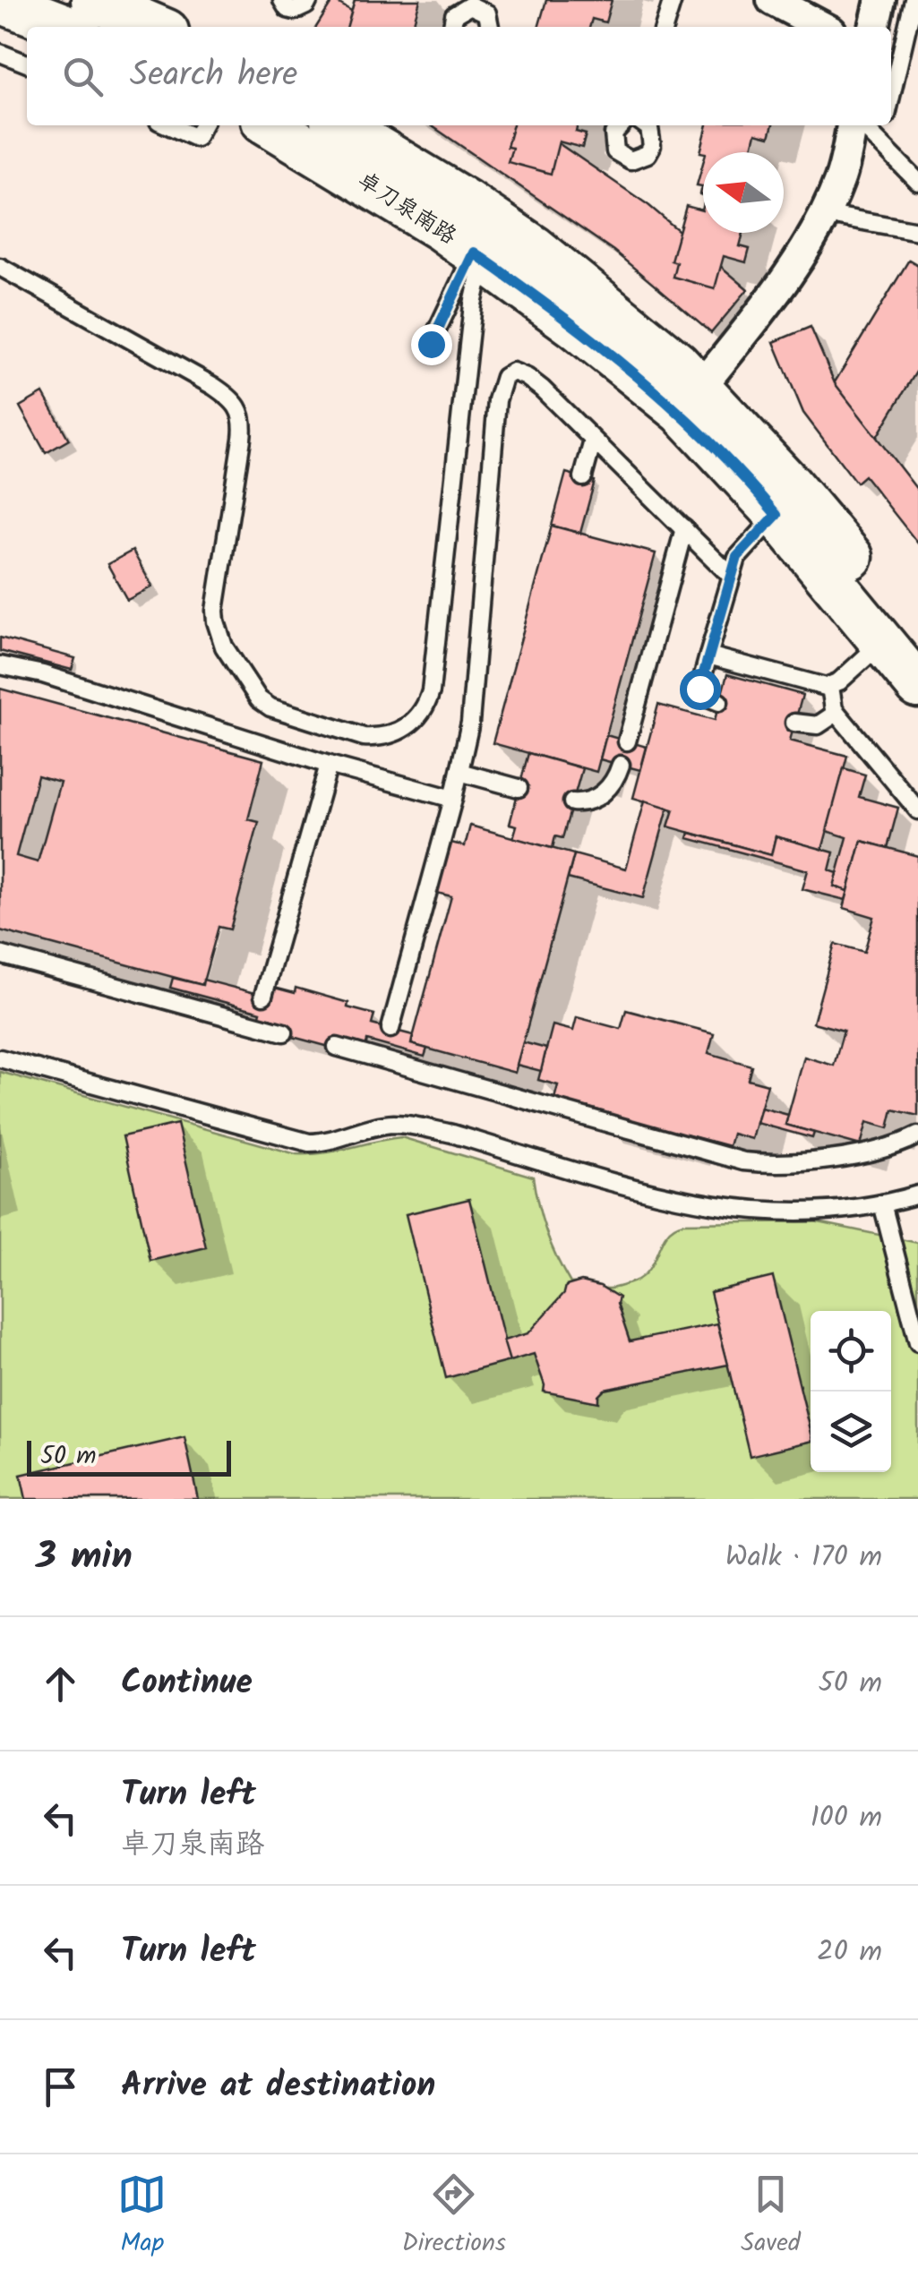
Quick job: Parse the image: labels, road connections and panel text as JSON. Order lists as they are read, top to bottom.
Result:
{
  "streets": {
    "street": ["卓刀泉南路"]
  },
  "scale_bar": "50 m",
  "north": "left",
  "page": {
    "search": "Search here",
    "scale": "50 m",
    "heading": ["3 min", "Walk · 170 m"],
    "list": [
      ["Continue", "50 m"],
      ["Turn left", "卓刀泉南路", "100 m"],
      ["Turn left", "20 m"],
      "Arrive at destination"
    ],
    "nav": ["Map", "Directions", "Saved"]
  }
}
